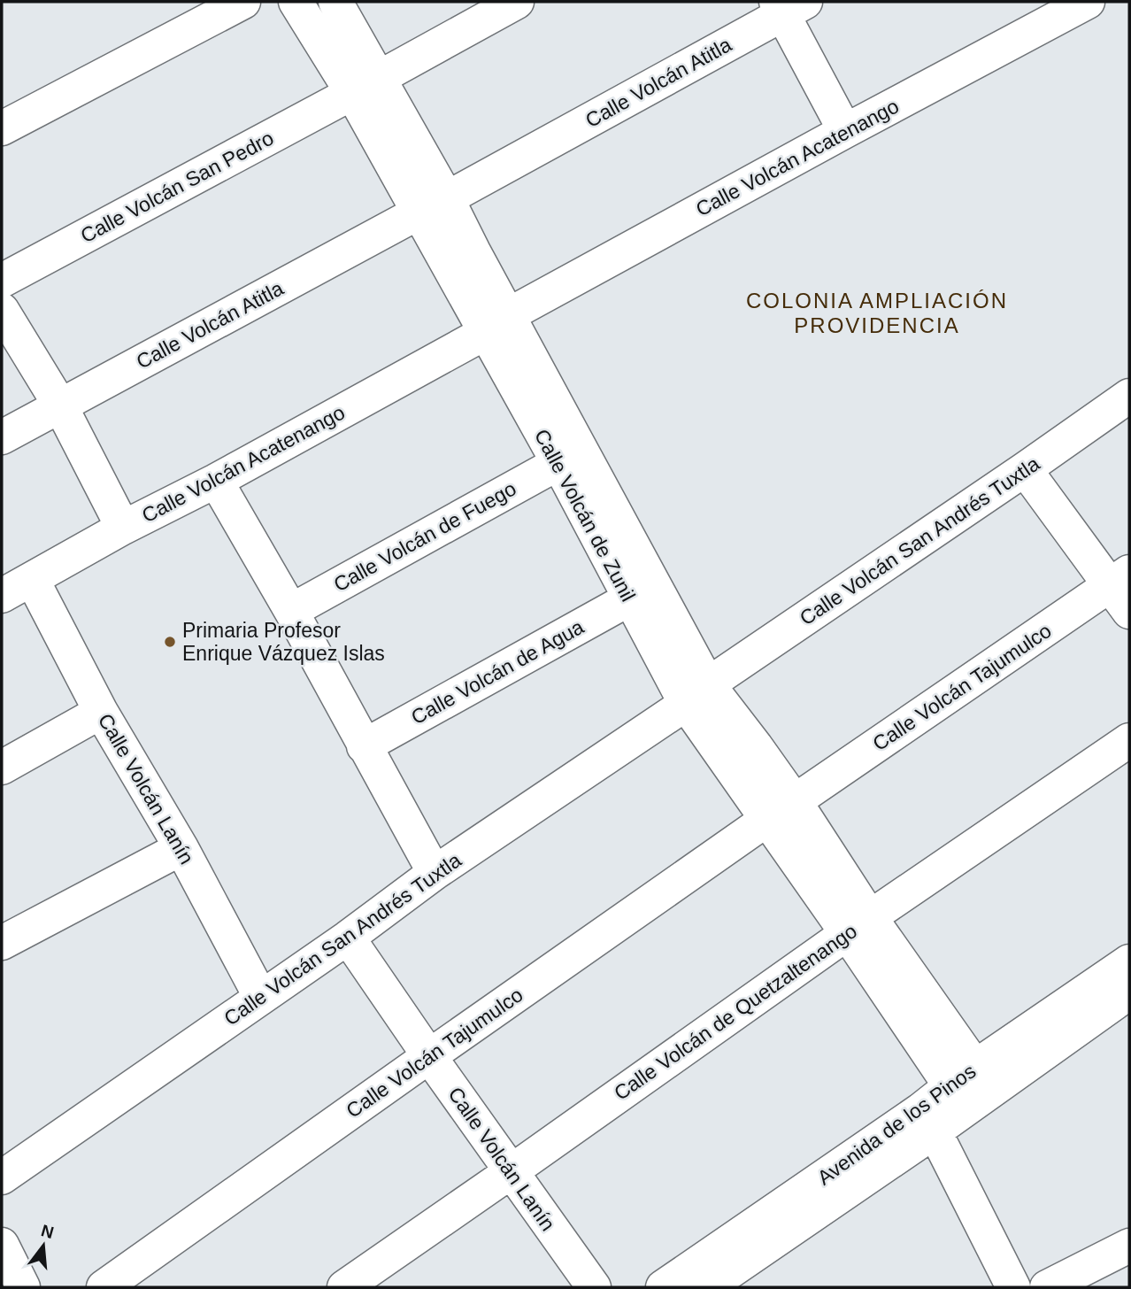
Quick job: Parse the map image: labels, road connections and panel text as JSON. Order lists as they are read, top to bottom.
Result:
{
  "streets": {
    "street": [
      "Calle Volcán Atitla",
      "Calle Volcán Acatenango",
      "Calle Volcán San Pedro",
      "Calle Volcán de Zunil",
      "Calle Volcán de Fuego",
      "Calle Volcán San Andrés Tuxtla",
      "Calle Volcán de Agua",
      "Calle Volcán Tajumulco",
      "Calle Volcán Lanín",
      "Calle Volcán de Quetzaltenango",
      "Avenida de los Pinos"
    ]
  },
  "crossings": [
    ["Calle Volcán Atitla", "Calle Volcán de Zunil"],
    ["Calle Volcán Acatenango", "Calle Volcán de Zunil"],
    ["Calle Volcán Acatenango", "Calle Volcán Lanín"],
    ["Calle Volcán San Pedro", "Calle Volcán de Zunil"],
    ["Calle Volcán de Zunil", "Calle Volcán de Fuego"],
    ["Calle Volcán de Zunil", "Calle Volcán San Andrés Tuxtla"],
    ["Calle Volcán de Zunil", "Calle Volcán de Agua"],
    ["Calle Volcán de Zunil", "Calle Volcán Tajumulco"],
    ["Calle Volcán de Zunil", "Calle Volcán de Quetzaltenango"],
    ["Calle Volcán de Zunil", "Avenida de los Pinos"],
    ["Calle Volcán San Andrés Tuxtla", "Calle Volcán Lanín"],
    ["Calle Volcán Tajumulco", "Calle Volcán Lanín"],
    ["Calle Volcán Lanín", "Calle Volcán de Quetzaltenango"]
  ],
  "districts": ["COLONIA AMPLIACIÓN PROVIDENCIA"],
  "places": ["Primaria Profesor Enrique Vázquez Islas"],
  "north": "top"
}
